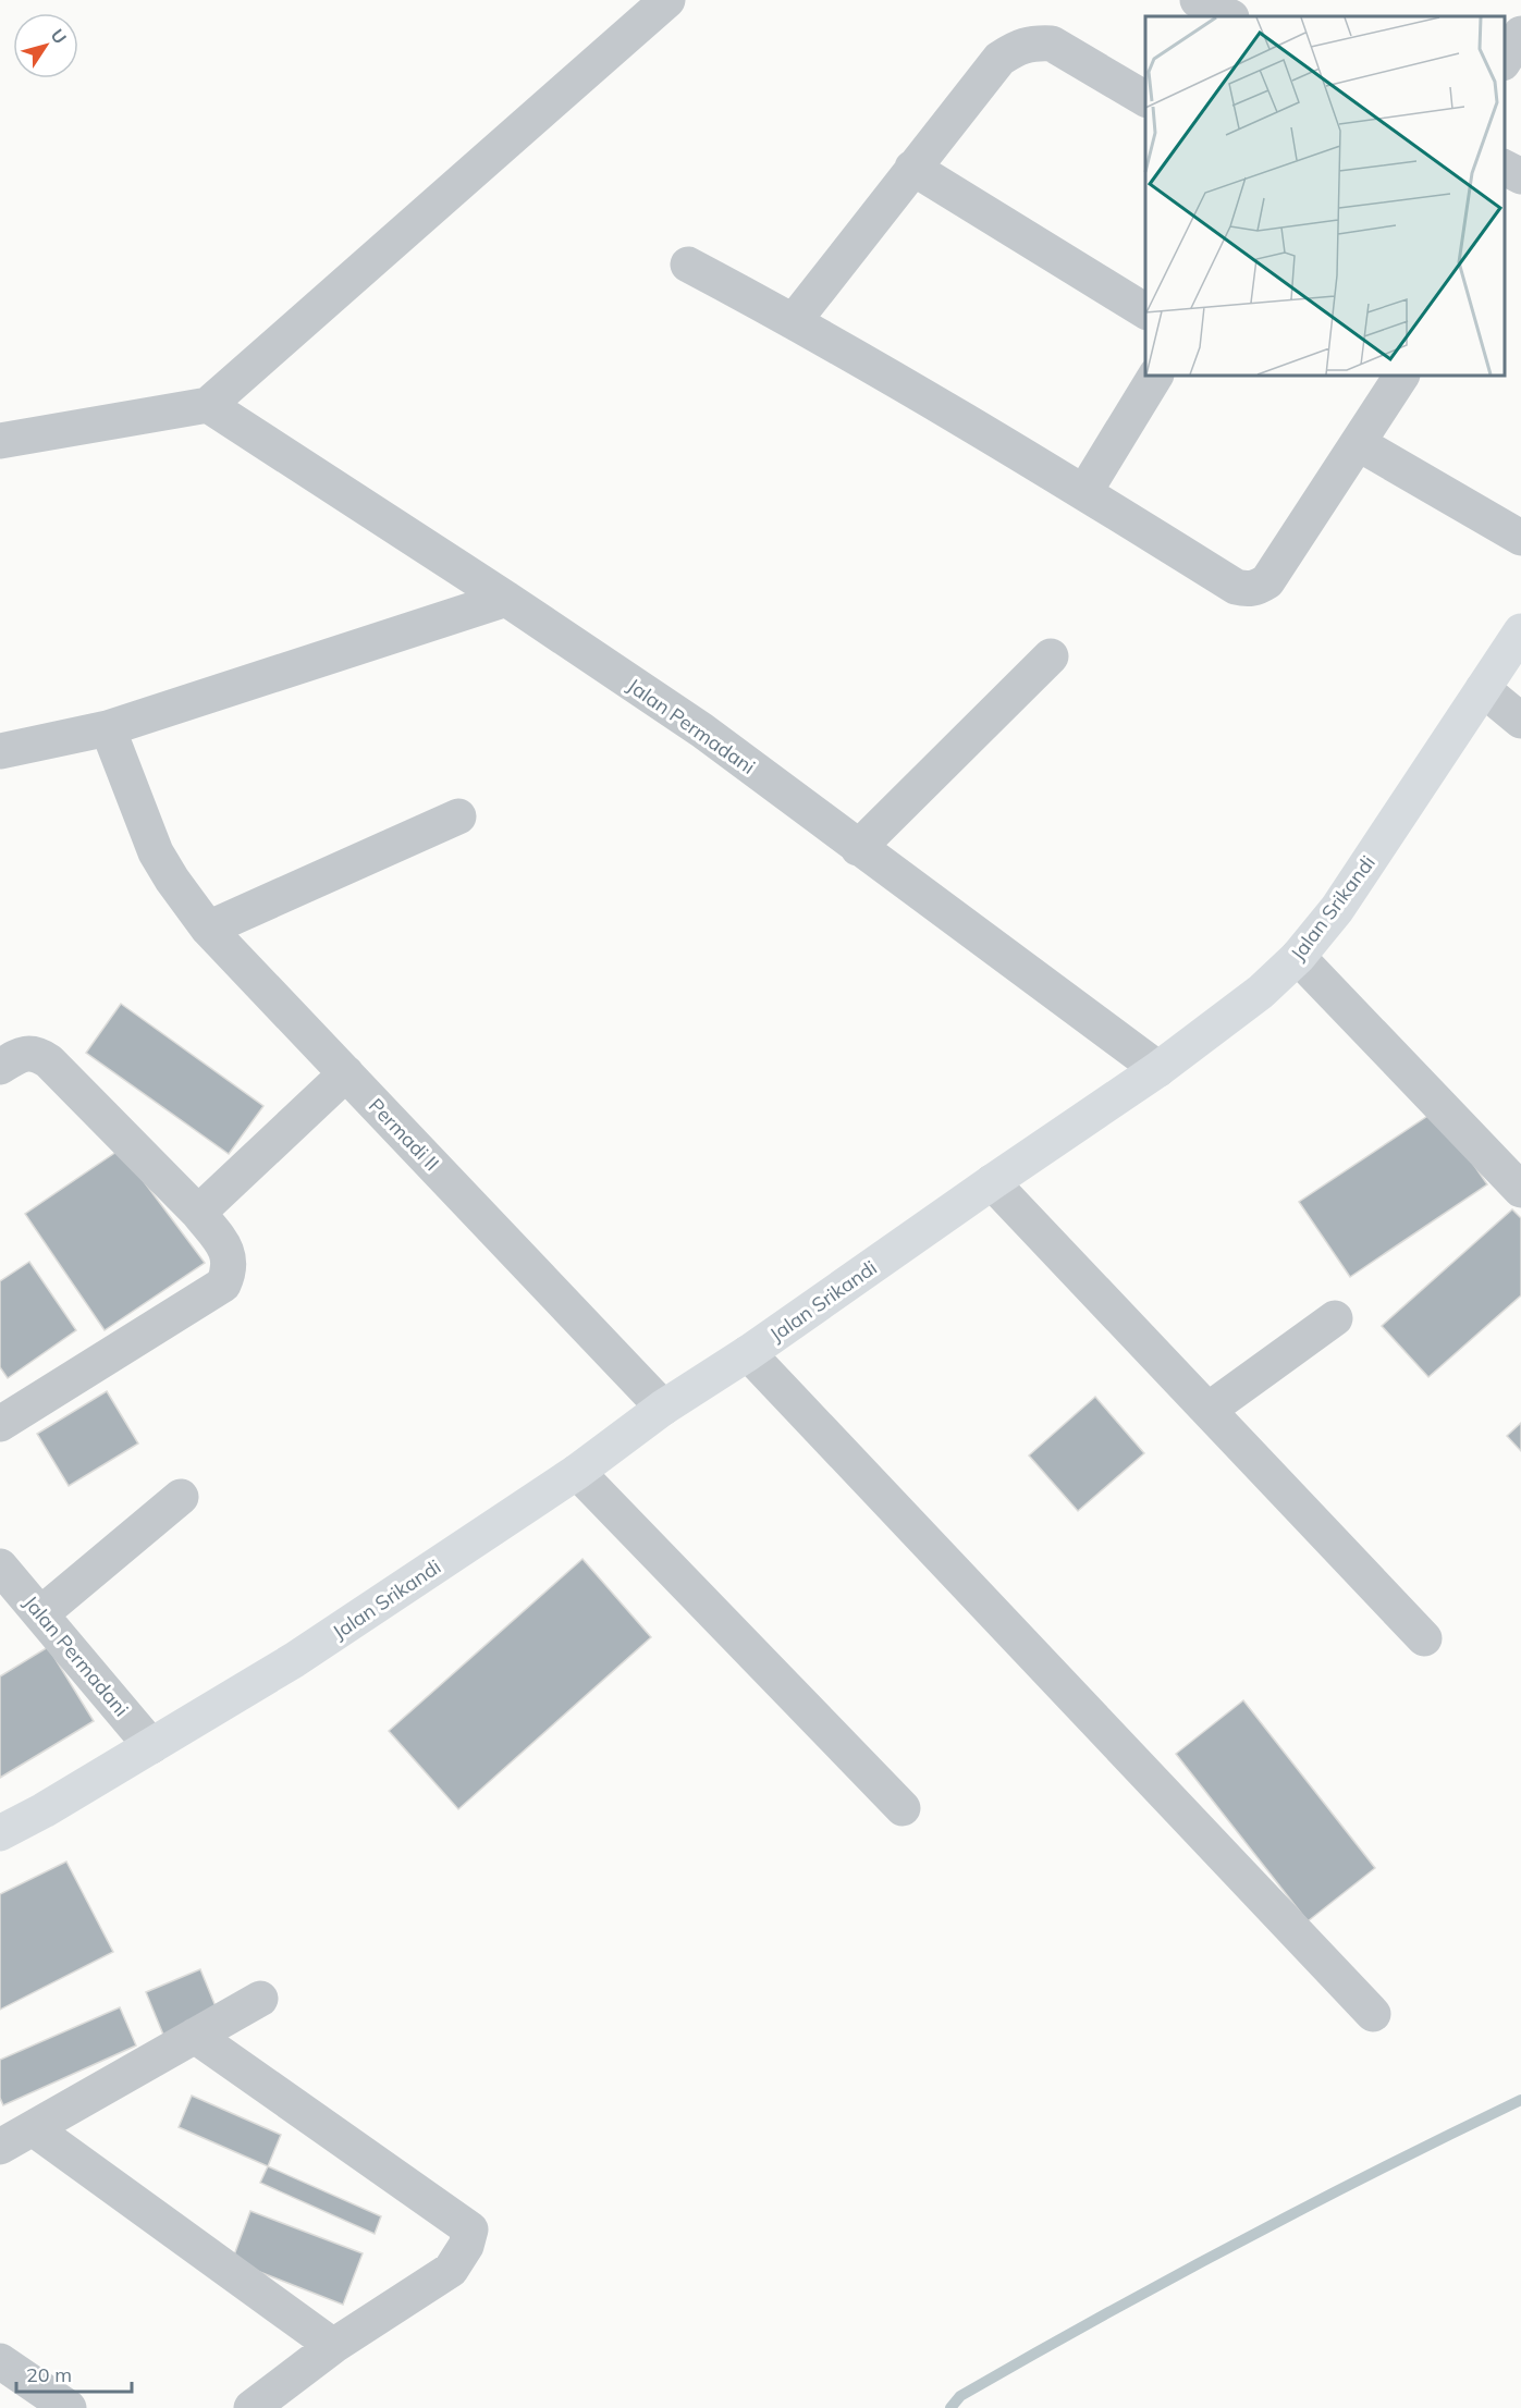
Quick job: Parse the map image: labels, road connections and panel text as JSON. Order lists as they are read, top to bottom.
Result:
{
  "streets": {
    "main road": ["Jalan Srikandi"],
    "street": ["Jalan Permadani", "Permadi II"]
  },
  "crossings": [
    ["Jalan Permadani", "Jalan Srikandi"],
    ["Jalan Srikandi", "Permadi II"]
  ],
  "scale_bar": "20 m",
  "north": "top right"
}
